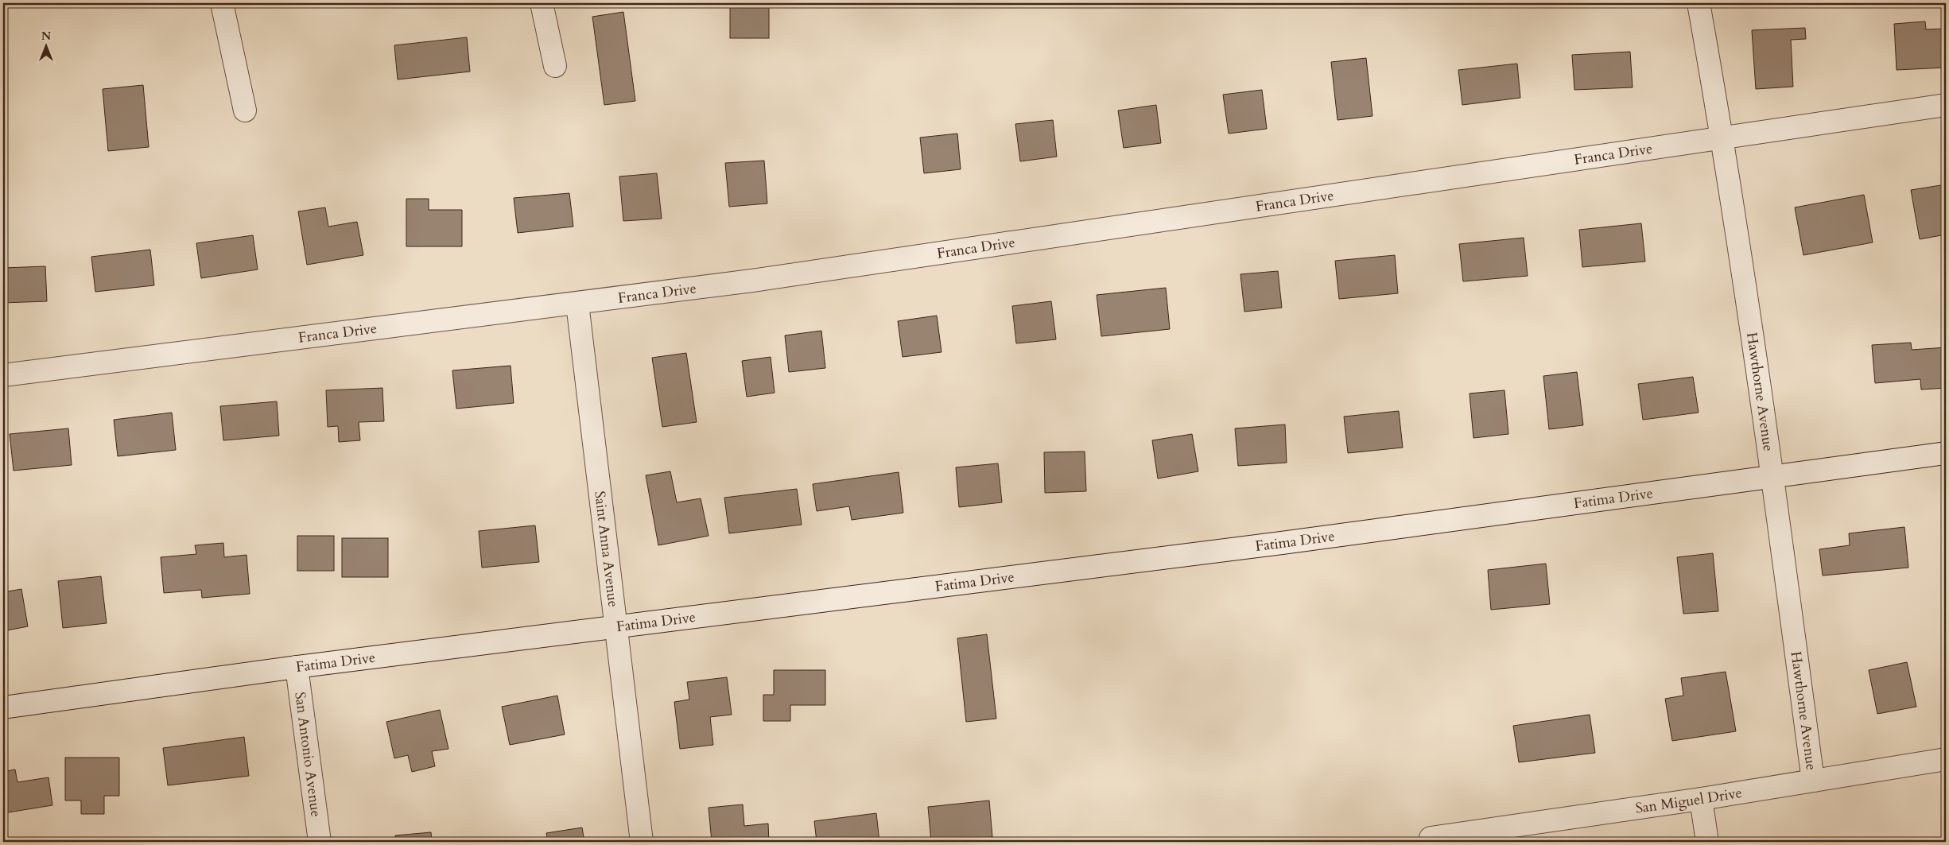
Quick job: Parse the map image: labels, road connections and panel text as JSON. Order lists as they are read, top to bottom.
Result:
{
  "streets": {
    "street": [
      "Franca Drive",
      "Hawthorne Avenue",
      "Fatima Drive",
      "Saint Anna Avenue",
      "San Antonio Avenue",
      "San Miguel Drive"
    ]
  },
  "crossings": [
    ["Franca Drive", "Hawthorne Avenue"],
    ["Franca Drive", "Saint Anna Avenue"],
    ["Hawthorne Avenue", "Fatima Drive"],
    ["Hawthorne Avenue", "San Miguel Drive"],
    ["Fatima Drive", "Saint Anna Avenue"],
    ["Fatima Drive", "San Antonio Avenue"]
  ],
  "north": "top"
}
